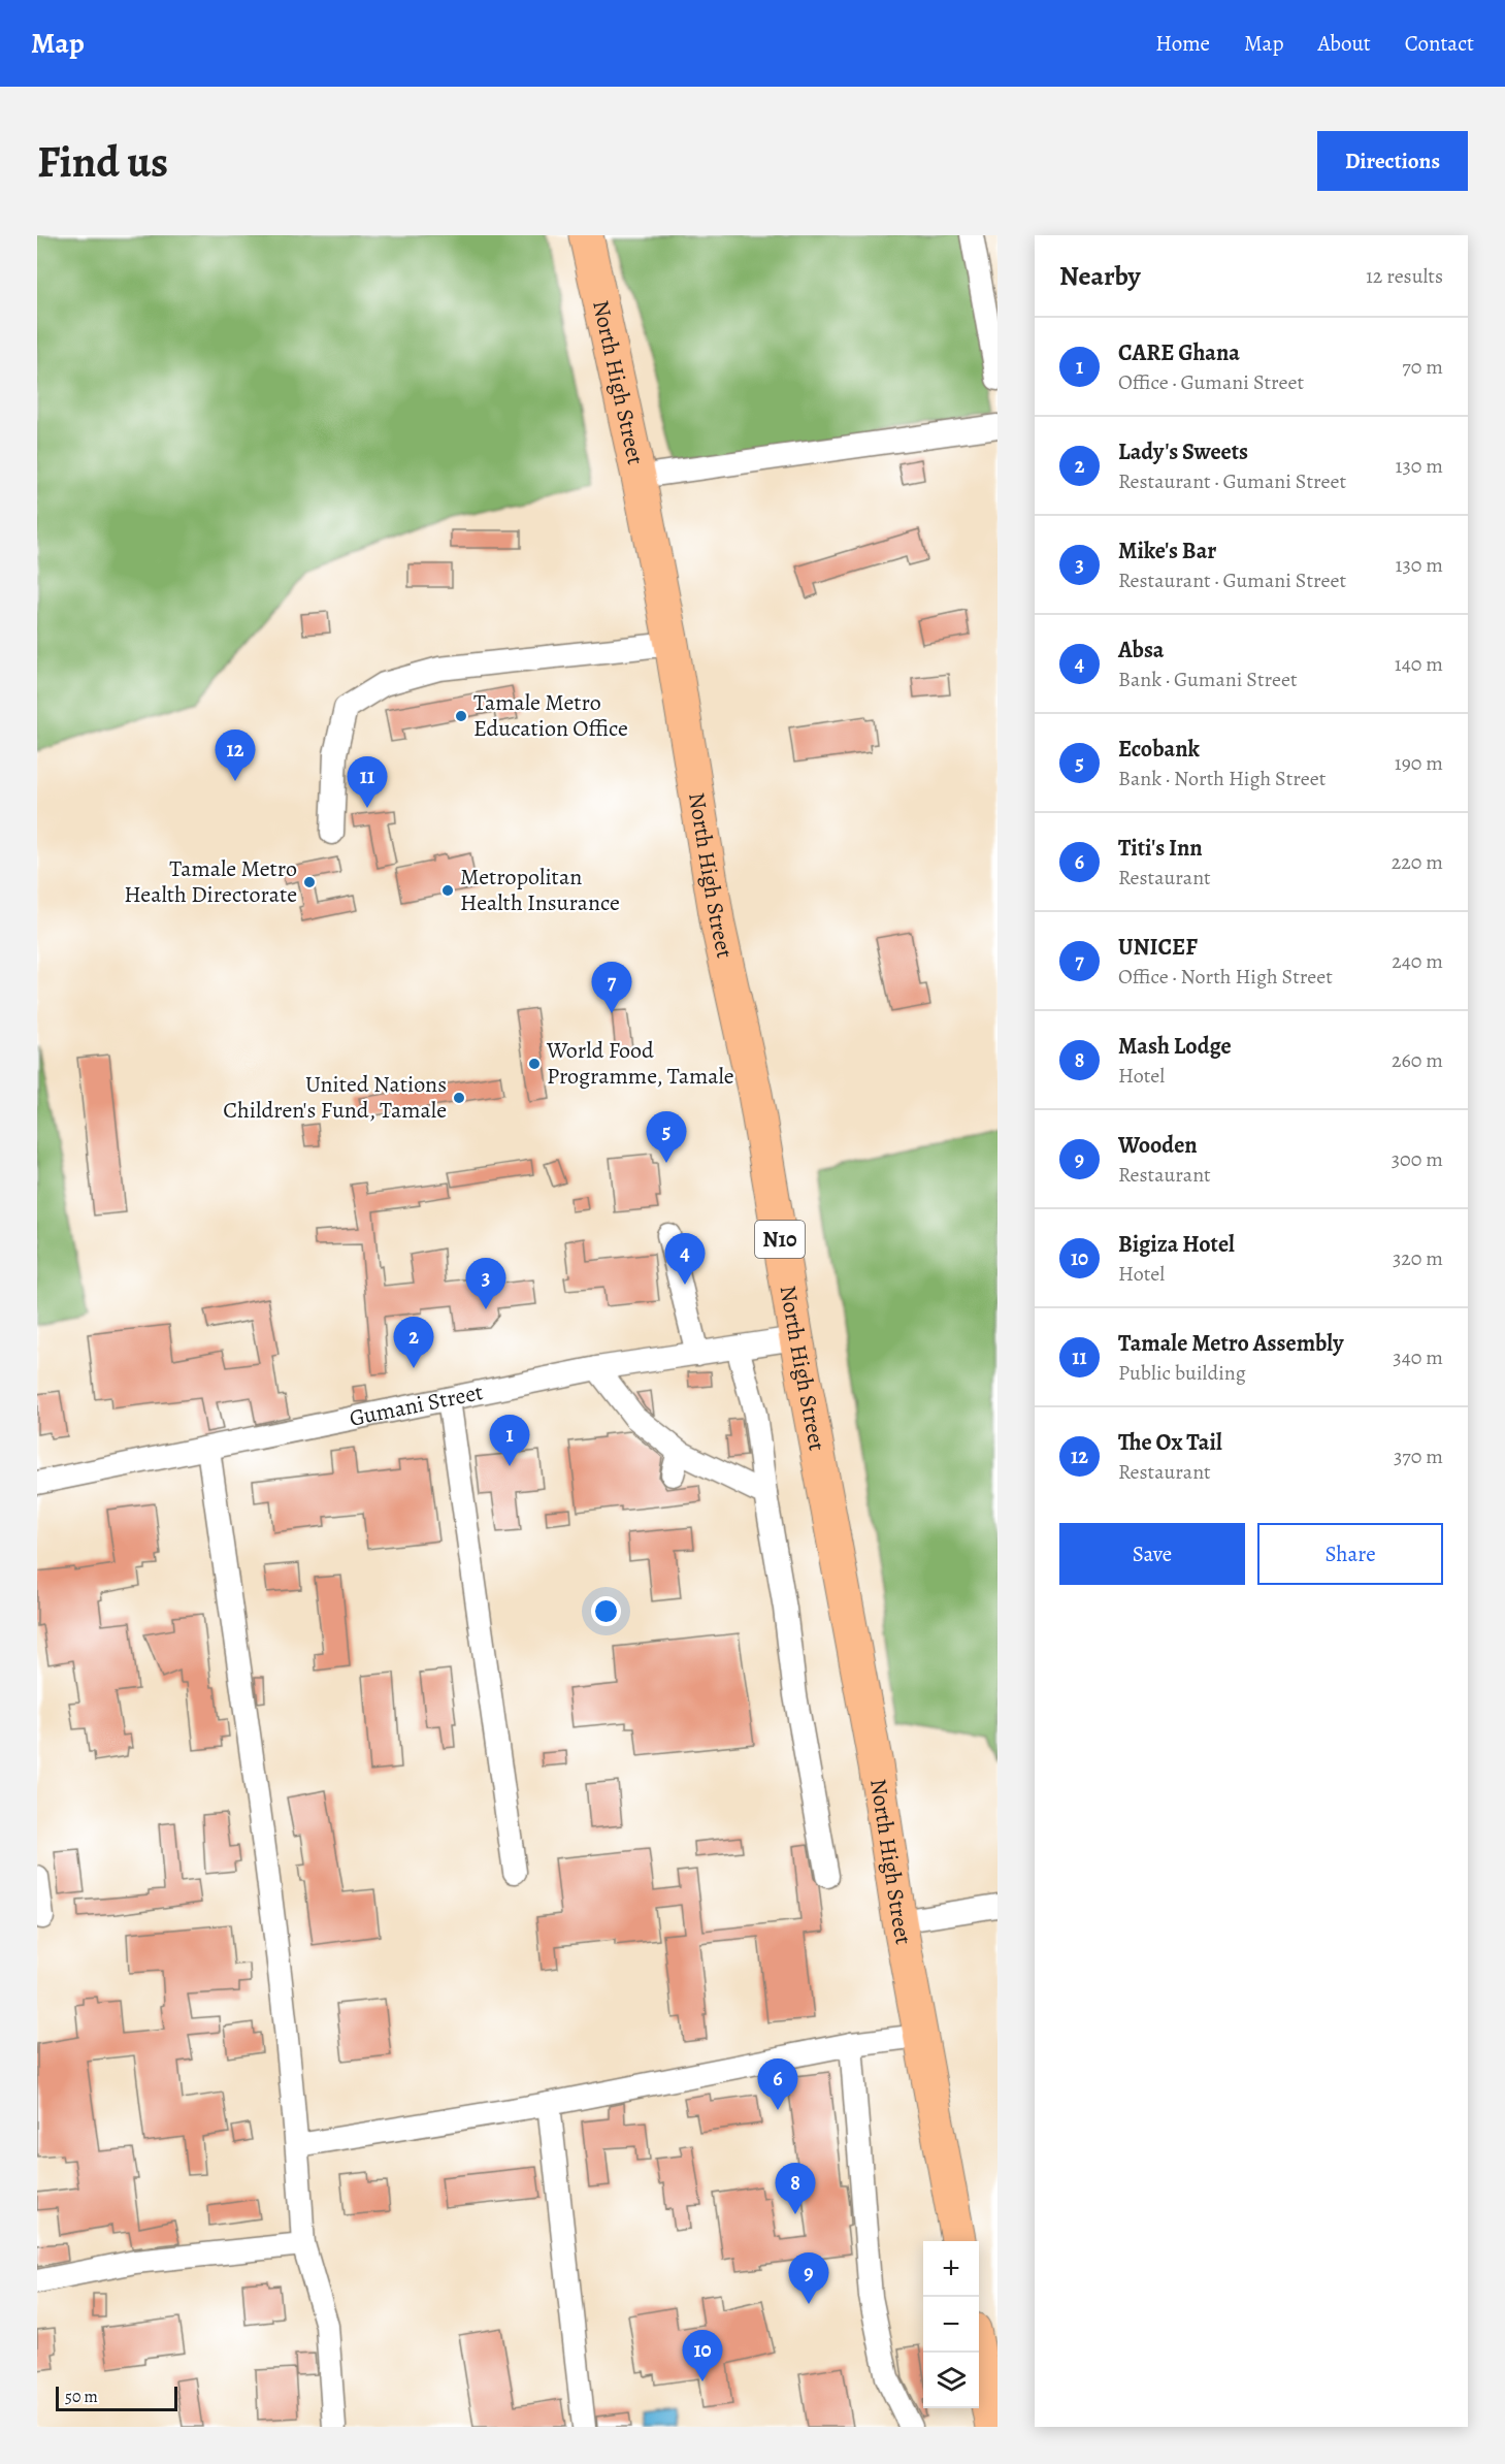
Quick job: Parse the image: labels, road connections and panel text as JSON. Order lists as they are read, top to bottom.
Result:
{
  "streets": {
    "highway": ["North High Street", "N10"],
    "street": ["Gumani Street"]
  },
  "crossings": [
    ["North High Street", "Gumani Street"]
  ],
  "places": [
    "Tamale Metro Education Office",
    "Tamale Metro Health Directorate",
    "Metropolitan Health Insurance",
    "World Food Programme, Tamale",
    "United Nations Children's Fund, Tamale"
  ],
  "scale_bar": "50 m",
  "page": {
    "header": "Map",
    "nav": [
      "Home",
      "Map",
      "About",
      "Contact"
    ],
    "buttons": [
      "Directions",
      ["Save", "Share"]
    ],
    "title": "Find us",
    "heading": ["Nearby", "12 results"],
    "list": [
      {
        "mark": "1",
        "name": "CARE Ghana",
        "note": "Office · Gumani Street",
        "value": "70 m"
      },
      {
        "mark": "2",
        "name": "Lady's Sweets",
        "note": "Restaurant · Gumani Street",
        "value": "130 m"
      },
      {
        "mark": "3",
        "name": "Mike's Bar",
        "note": "Restaurant · Gumani Street",
        "value": "130 m"
      },
      {
        "mark": "4",
        "name": "Absa",
        "note": "Bank · Gumani Street",
        "value": "140 m"
      },
      {
        "mark": "5",
        "name": "Ecobank",
        "note": "Bank · North High Street",
        "value": "190 m"
      },
      {
        "mark": "6",
        "name": "Titi's Inn",
        "note": "Restaurant",
        "value": "220 m"
      },
      {
        "mark": "7",
        "name": "UNICEF",
        "note": "Office · North High Street",
        "value": "240 m"
      },
      {
        "mark": "8",
        "name": "Mash Lodge",
        "note": "Hotel",
        "value": "260 m"
      },
      {
        "mark": "9",
        "name": "Wooden",
        "note": "Restaurant",
        "value": "300 m"
      },
      {
        "mark": "10",
        "name": "Bigiza Hotel",
        "note": "Hotel",
        "value": "320 m"
      },
      {
        "mark": "11",
        "name": "Tamale Metro Assembly",
        "note": "Public building",
        "value": "340 m"
      },
      {
        "mark": "12",
        "name": "The Ox Tail",
        "note": "Restaurant",
        "value": "370 m"
      }
    ],
    "pins": [
      "12",
      "11",
      "7",
      "5",
      "4",
      "3",
      "2",
      "1",
      "6",
      "8",
      "9",
      "10"
    ],
    "map_buttons": ["+", "−"],
    "scale": "50 m"
  }
}
